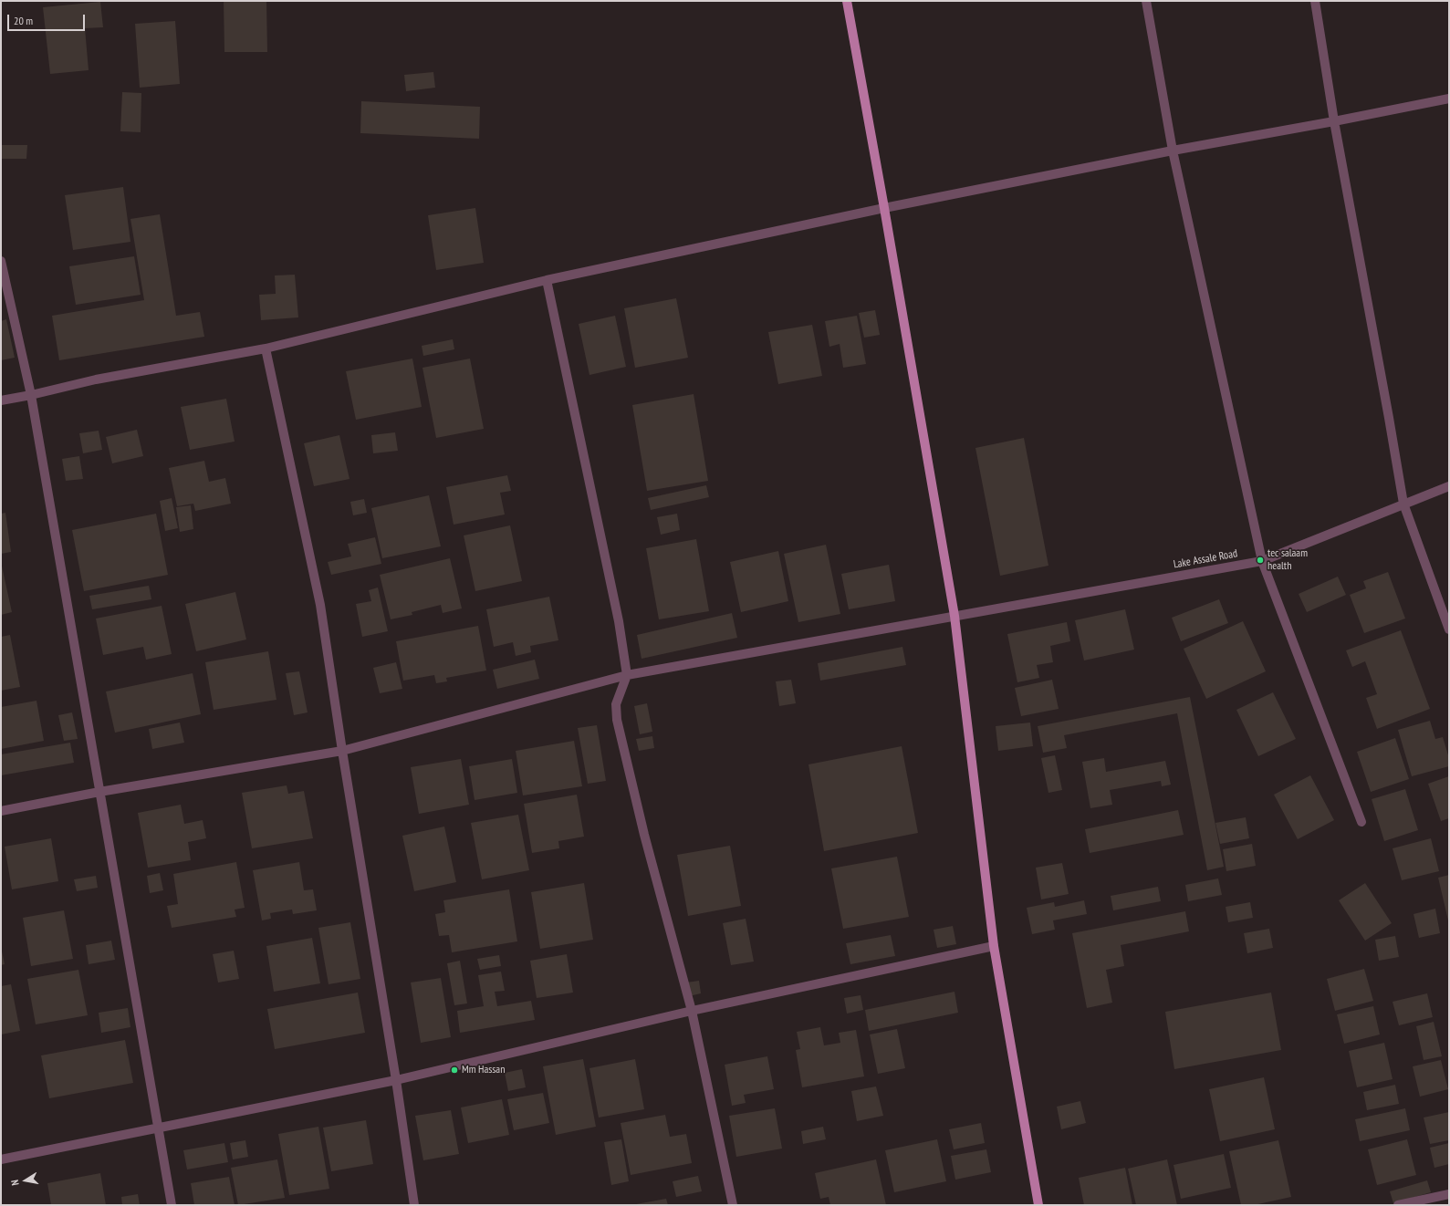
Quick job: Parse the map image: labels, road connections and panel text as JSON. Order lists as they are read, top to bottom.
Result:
{
  "streets": {
    "street": ["Lake Assale Road"]
  },
  "places": ["tec salaam health", "Mm Hassan"],
  "scale_bar": "20 m",
  "north": "left"
}
